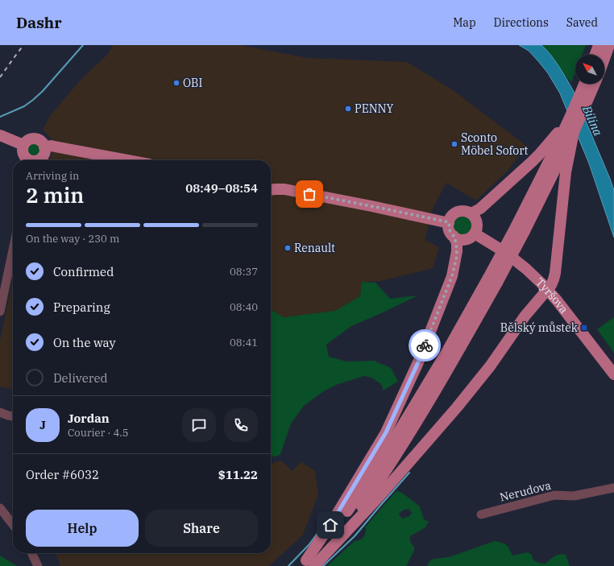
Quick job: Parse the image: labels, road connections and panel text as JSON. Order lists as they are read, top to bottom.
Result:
{
  "streets": {
    "main road": ["Tyršova"],
    "street": ["Nerudova"]
  },
  "water": ["Bílina"],
  "places": {
    "other": [
      "OBI",
      "PENNY",
      "Sconto Möbel Sofort",
      "Renault"
    ],
    "transit": ["Bělský můstek"]
  },
  "north": "top left",
  "page": {
    "header": "Dashr",
    "nav": ["Map", "Directions", "Saved"],
    "heading": ["2 min", "Arriving in", "08:49–08:54"],
    "panel": [
      "Jordan",
      "Courier · 4.5",
      "Order #6032",
      "$11.22"
    ],
    "bar": "On the way · 230 m",
    "list": [
      ["Confirmed", "08:37"],
      ["Preparing", "08:40"],
      ["On the way", "08:41"],
      "Delivered"
    ],
    "round": "J",
    "buttons": ["Help", "Share"]
  }
}
